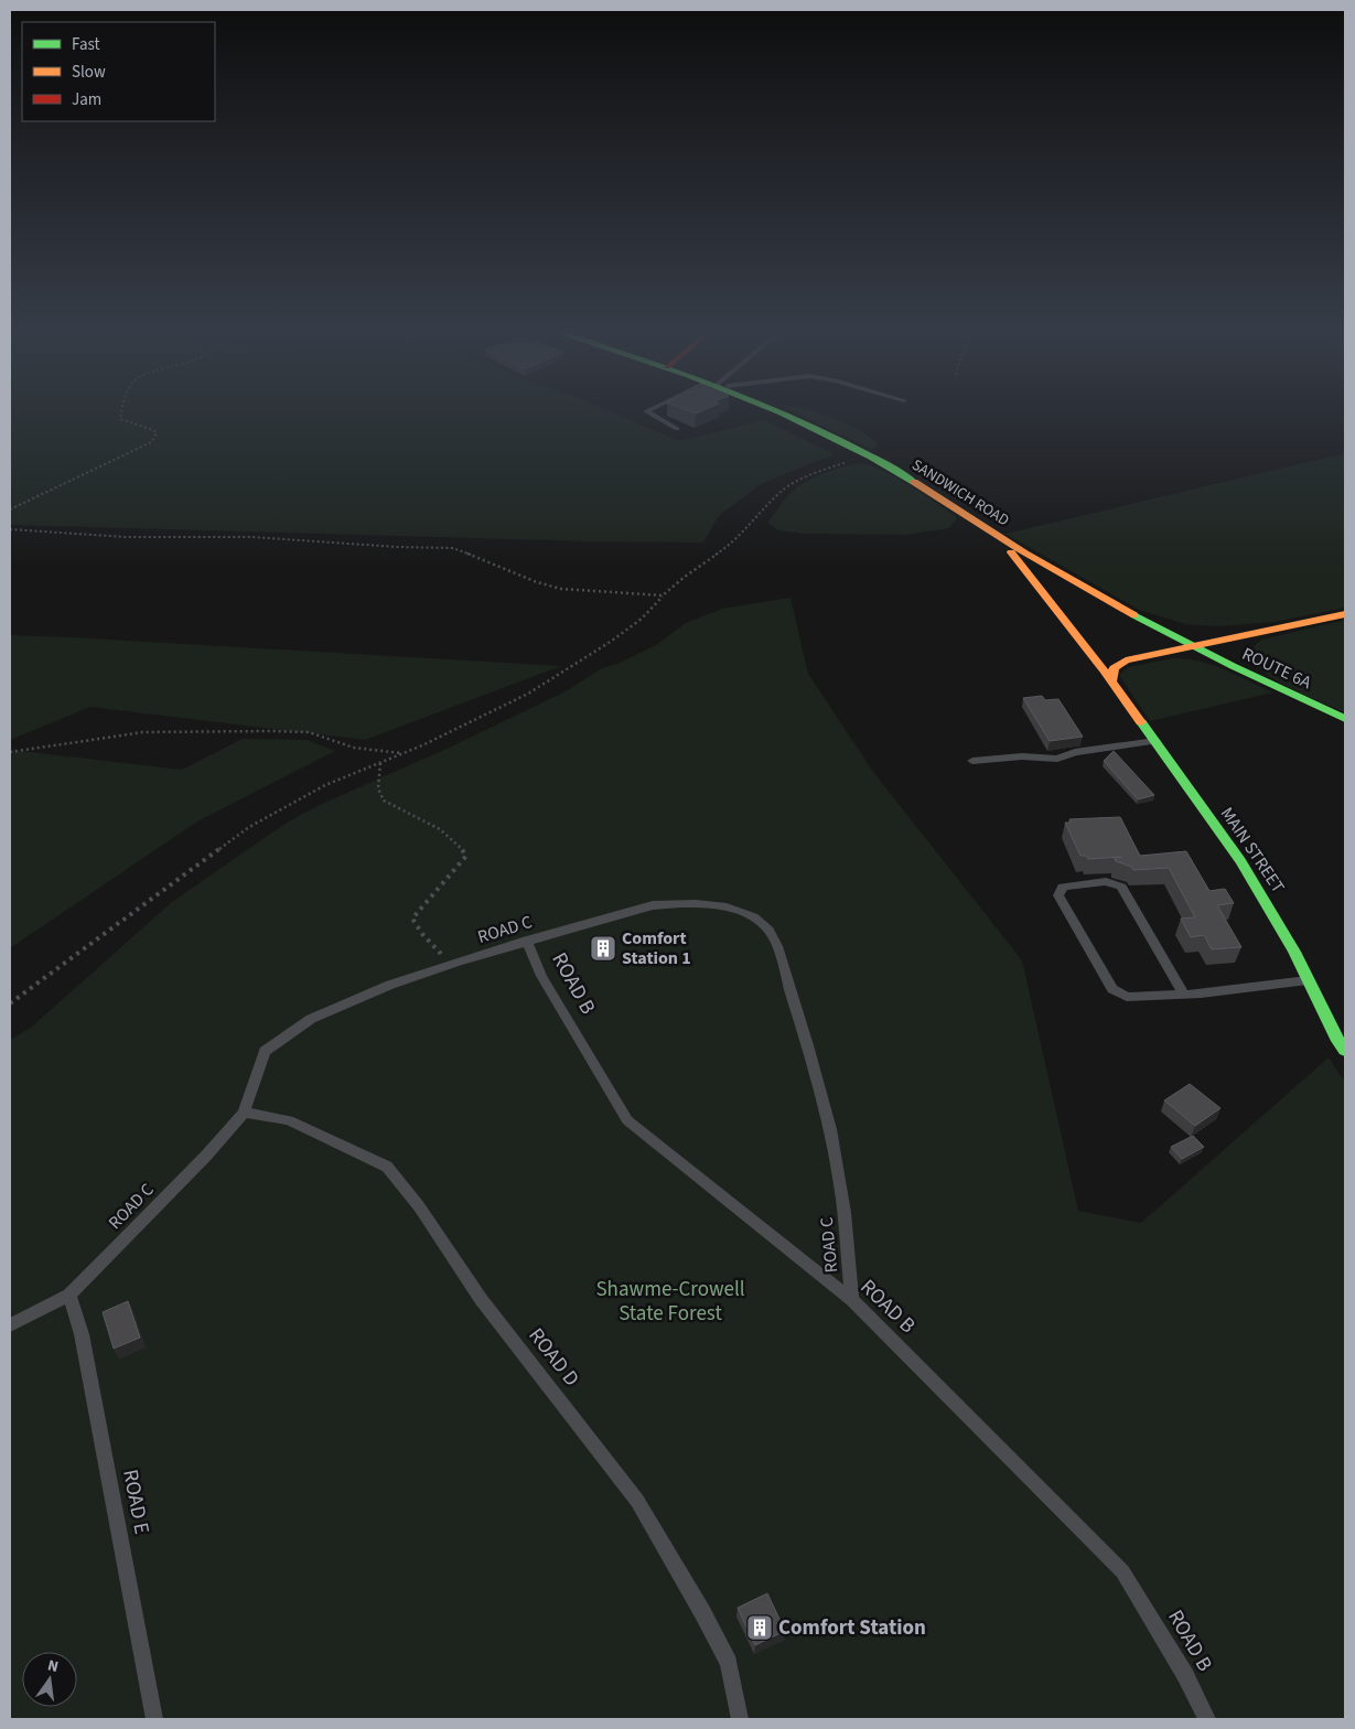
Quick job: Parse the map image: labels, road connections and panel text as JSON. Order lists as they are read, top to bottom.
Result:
{
  "streets": {
    "main road": ["SANDWICH ROAD", "ROUTE 6A", "MAIN STREET"],
    "lane": [
      "ROAD C",
      "ROAD B",
      "ROAD D",
      "ROAD E"
    ]
  },
  "crossings": [
    ["SANDWICH ROAD", "ROUTE 6A"],
    ["SANDWICH ROAD", "MAIN STREET"],
    ["ROAD C", "ROAD B"],
    ["ROAD C", "ROAD D"],
    ["ROAD C", "ROAD E"]
  ],
  "parks": ["Shawme-Crowell State Forest"],
  "places": {
    "building": ["Comfort Station 1", "Comfort Station"]
  },
  "legend": ["Fast", "Slow", "Jam"],
  "north": "top"
}
